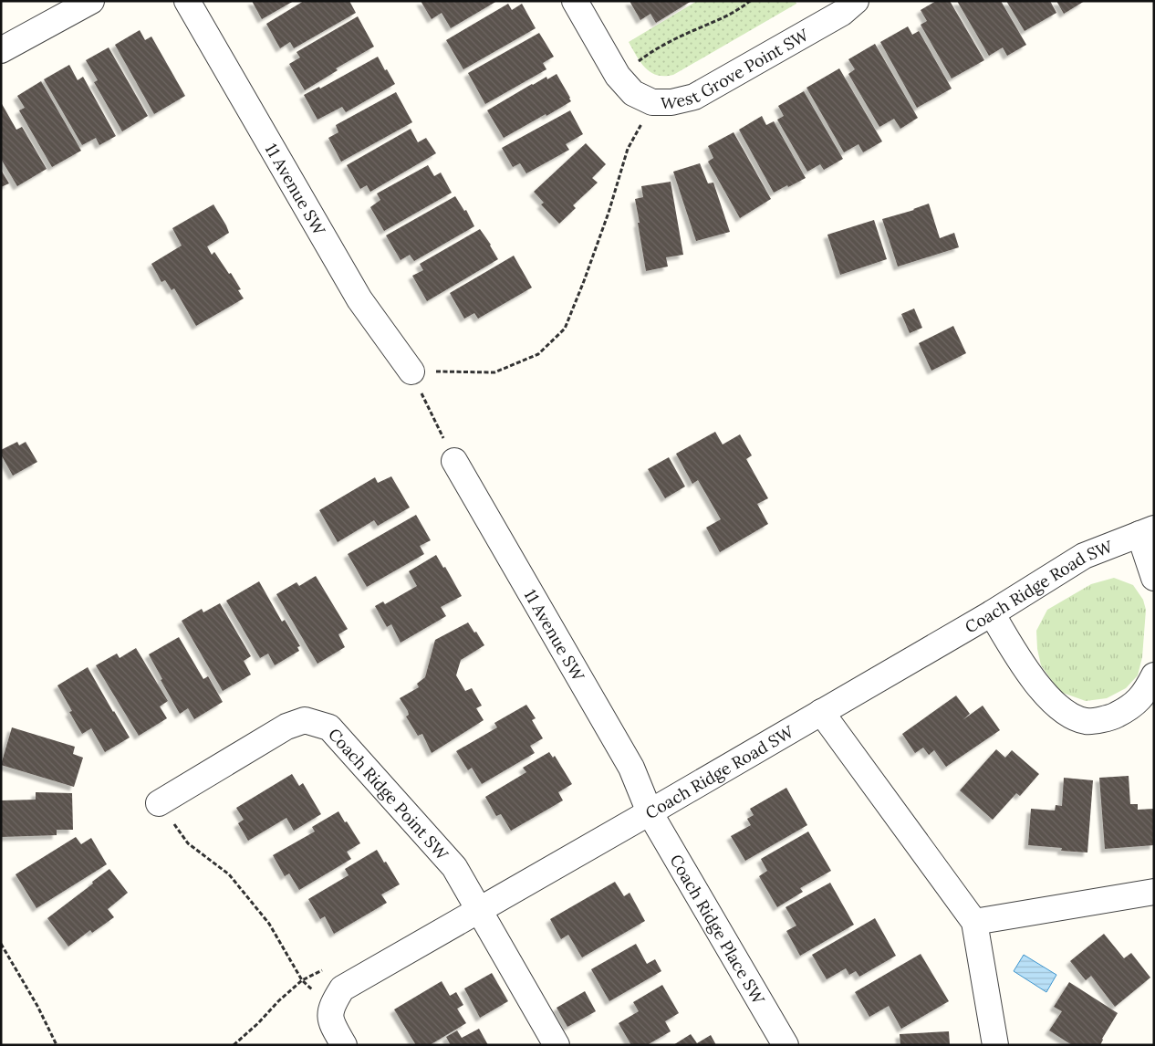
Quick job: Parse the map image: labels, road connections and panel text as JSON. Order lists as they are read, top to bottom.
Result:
{
  "streets": {
    "street": [
      "West Grove Point SW",
      "11 Avenue SW",
      "Coach Ridge Road SW",
      "Coach Ridge Point SW",
      "Coach Ridge Place SW"
    ]
  },
  "crossings": [
    ["11 Avenue SW", "Coach Ridge Road SW"],
    ["11 Avenue SW", "Coach Ridge Place SW"],
    ["Coach Ridge Road SW", "Coach Ridge Point SW"],
    ["Coach Ridge Road SW", "Coach Ridge Place SW"]
  ]
}
